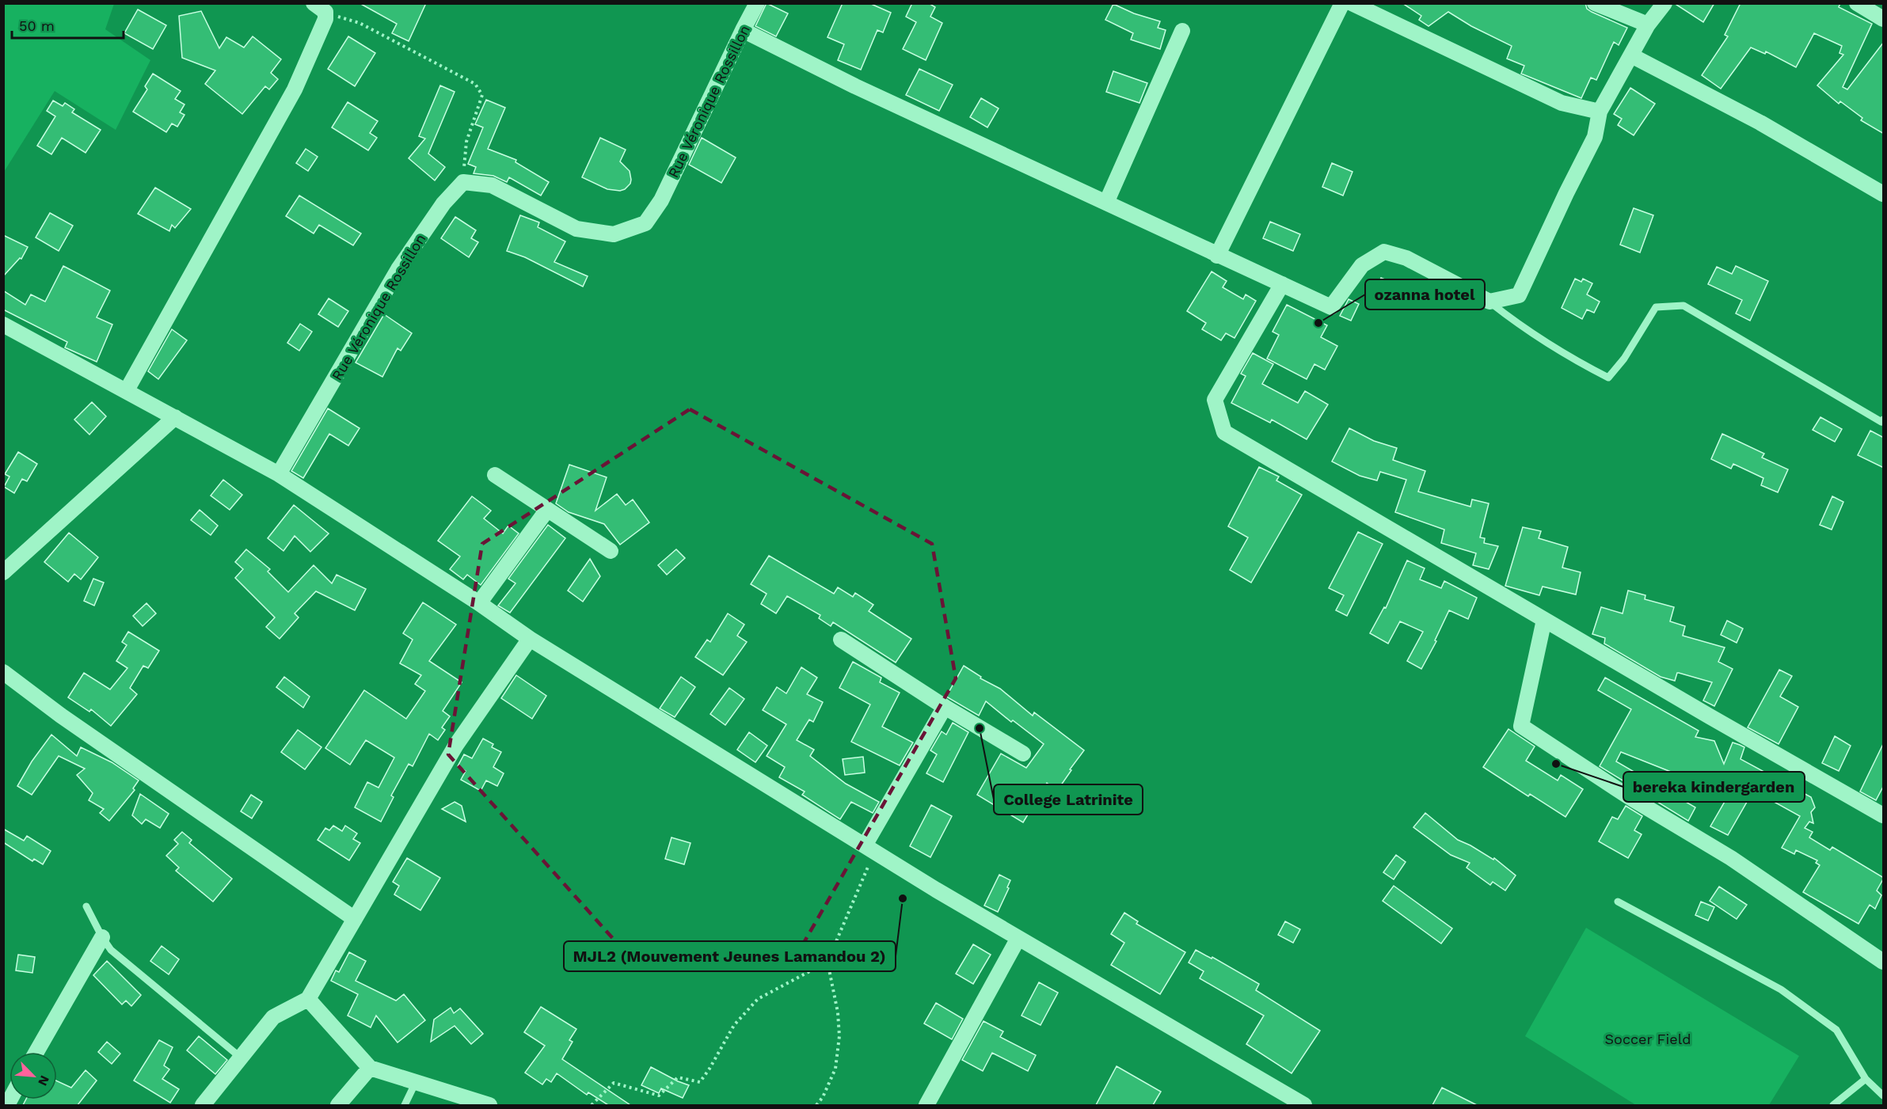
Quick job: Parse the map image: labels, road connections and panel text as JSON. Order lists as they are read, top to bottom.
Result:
{
  "streets": {
    "street": ["Rue Véronique Rossillon"]
  },
  "parks": ["Soccer Field"],
  "places": [
    "ozanna hotel",
    "College Latrinite",
    "bereka kindergarden",
    "MJL2 (Mouvement Jeunes Lamandou 2)"
  ],
  "scale_bar": "50 m",
  "north": "bottom right"
}
